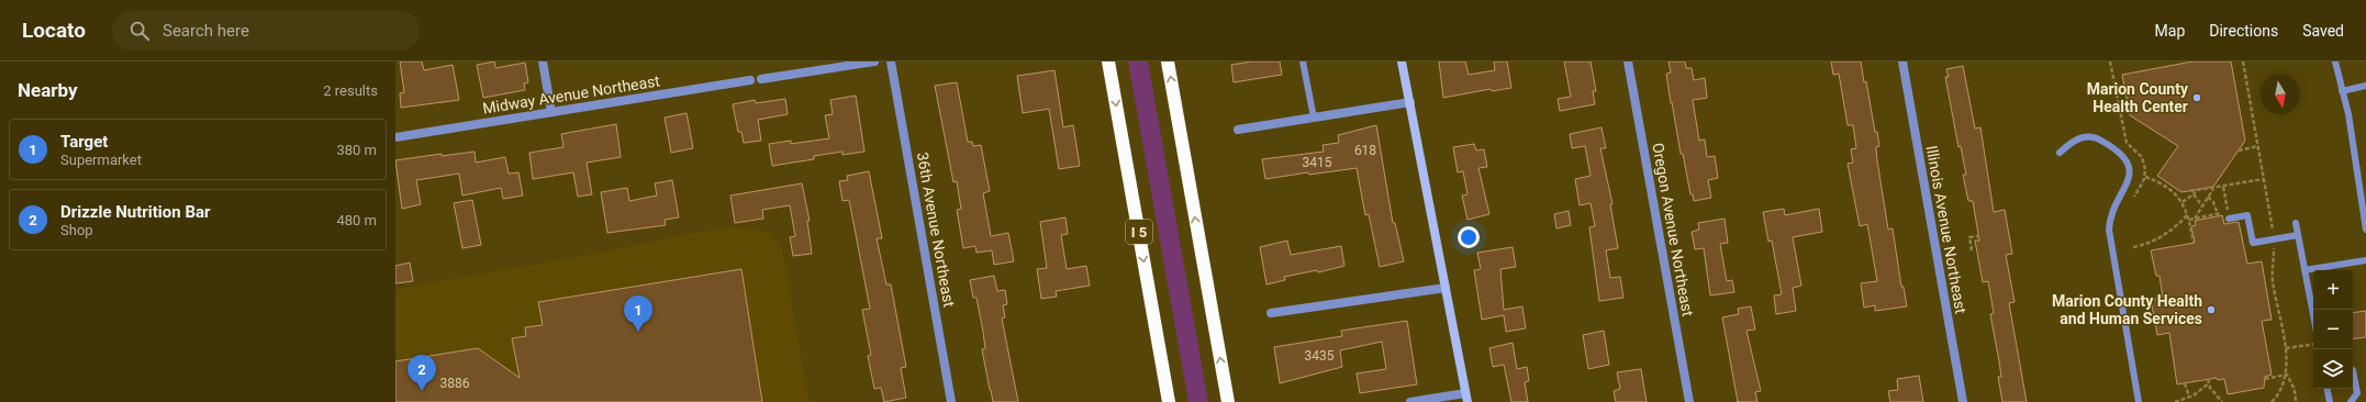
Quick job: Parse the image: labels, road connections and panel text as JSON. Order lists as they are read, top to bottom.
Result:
{
  "streets": {
    "highway": ["I 5"],
    "street": [
      "Midway Avenue Northeast",
      "36th Avenue Northeast",
      "Oregon Avenue Northeast",
      "Illinois Avenue Northeast"
    ]
  },
  "places": ["Marion County Health Center", "Marion County Health and Human Services"],
  "house_numbers": [
    "618",
    "3415",
    "3435",
    "3886"
  ],
  "north": "bottom",
  "page": {
    "header": "Locato",
    "search": "Search here",
    "nav": ["Map", "Directions", "Saved"],
    "heading": ["Nearby", "2 results"],
    "list": [
      {
        "mark": "1",
        "name": "Target",
        "note": "Supermarket",
        "value": "380 m"
      },
      {
        "mark": "2",
        "name": "Drizzle Nutrition Bar",
        "note": "Shop",
        "value": "480 m"
      }
    ],
    "map_buttons": ["+", "−"],
    "pins": ["1", "2"]
  }
}
